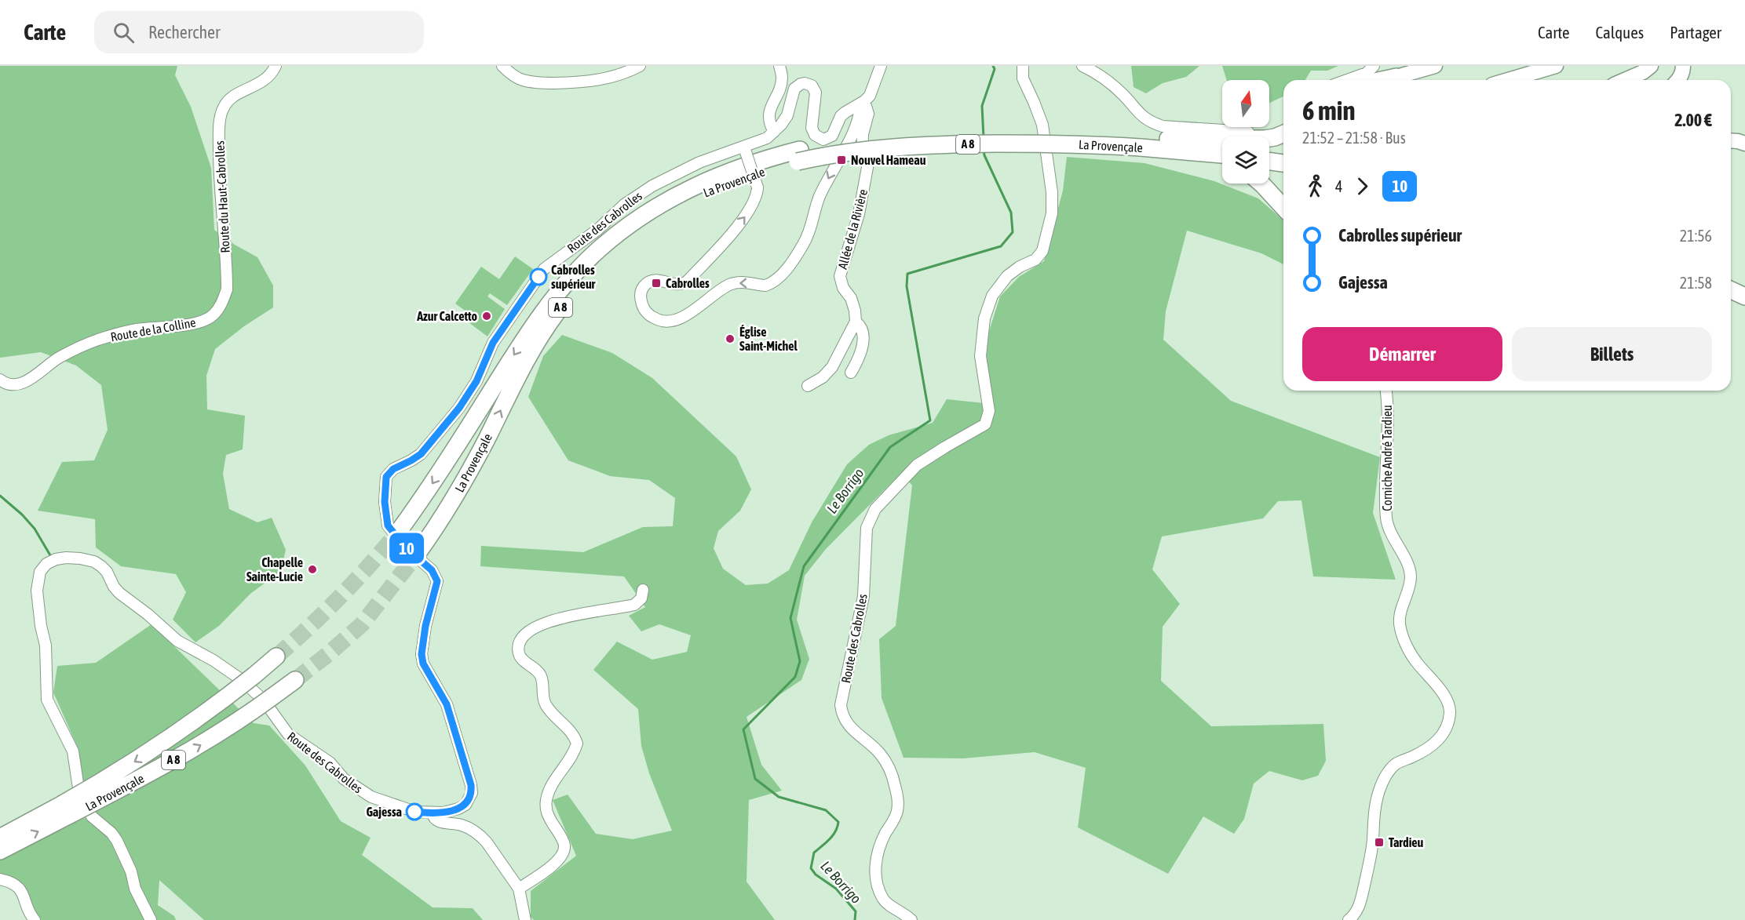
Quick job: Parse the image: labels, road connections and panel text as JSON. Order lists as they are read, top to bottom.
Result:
{
  "streets": {
    "highway": ["A 8", "La Provençale"],
    "street": [
      "Route du Haut-Cabrolles",
      "Route des Cabrolles",
      "Allée de la Rivière",
      "Route de la Colline",
      "Corniche André Tardieu"
    ]
  },
  "crossings": [
    ["Route du Haut-Cabrolles", "Route de la Colline"],
    ["Route des Cabrolles", "Allée de la Rivière"]
  ],
  "water": ["Le Borrigo"],
  "places": {
    "transit": ["Nouvel Hameau", "Cabrolles", "Tardieu"],
    "other": [
      "Cabrolles supérieur",
      "Azur Calcetto",
      "Église Saint-Michel",
      "Chapelle Sainte-Lucie",
      "Gajessa"
    ]
  },
  "lines": ["bus line 10"],
  "north": "top",
  "page": {
    "header": "Carte",
    "search": "Rechercher",
    "nav": ["Carte", "Calques", "Partager"],
    "on_map": "10",
    "heading": ["6 min", "21:52 – 21:58 · Bus", "2.00 €"],
    "legs": ["4", "10"],
    "list": [
      {
        "name": "Cabrolles supérieur",
        "value": "21:56"
      },
      {
        "name": "Gajessa",
        "value": "21:58"
      }
    ],
    "buttons": ["Démarrer", "Billets"]
  }
}
